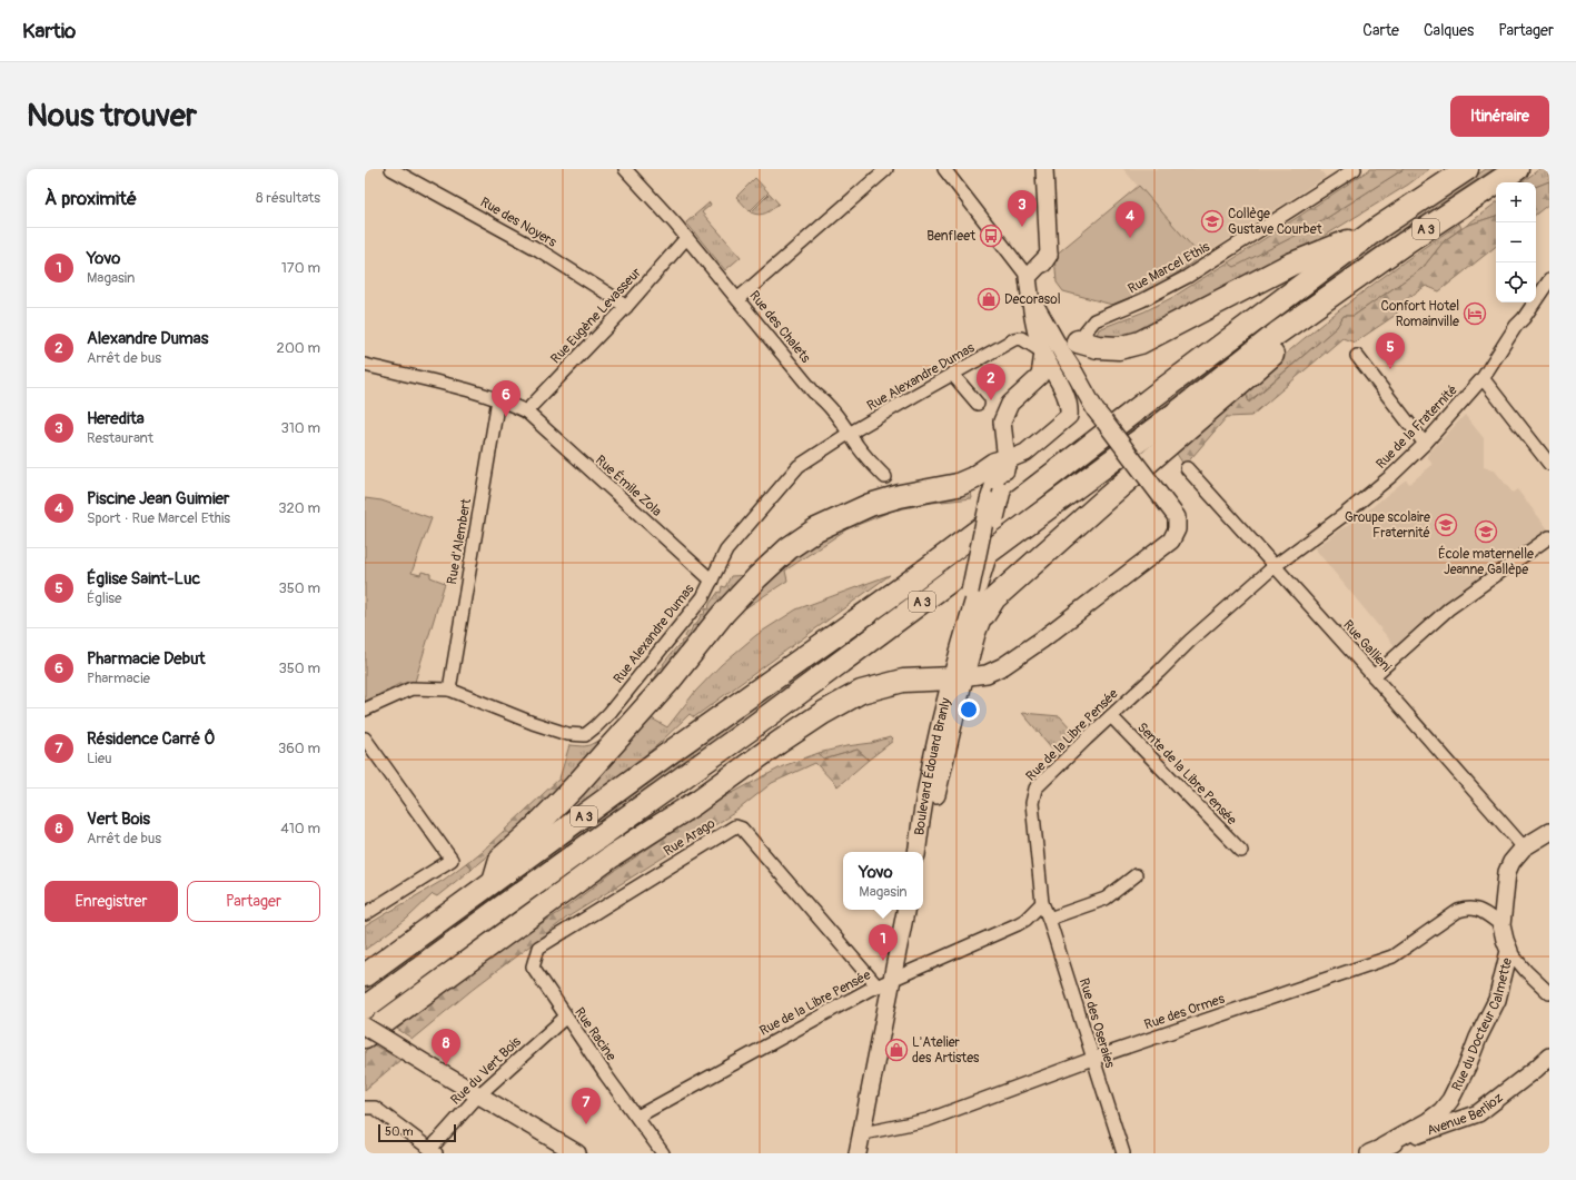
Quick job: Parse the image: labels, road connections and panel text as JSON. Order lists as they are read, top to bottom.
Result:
{
  "streets": {
    "highway": ["A 3"],
    "street": [
      "Rue des Noyers",
      "Rue Marcel Ethis",
      "Rue Eugène Levasseur",
      "Rue des Chalets",
      "Rue Alexandre Dumas",
      "Rue de la Fraternité",
      "Rue Émile Zola",
      "Rue d'Alembert",
      "Rue Gallieni",
      "Rue de la Libre Pensée",
      "Boulevard Édouard Branly",
      "Sente de la Libre Pensée",
      "Rue Arago",
      "Rue des Ormes",
      "Rue des Oseraies",
      "Rue du Docteur Calmette",
      "Rue Racine",
      "Rue du Vert Bois",
      "Avenue Berlioz"
    ]
  },
  "crossings": [
    ["Rue des Noyers", "Rue Eugène Levasseur"],
    ["Rue Eugène Levasseur", "Rue des Chalets"],
    ["Rue Eugène Levasseur", "Rue Émile Zola"],
    ["Rue des Chalets", "Rue Alexandre Dumas"],
    ["Rue Alexandre Dumas", "Rue Émile Zola"],
    ["Rue Alexandre Dumas", "Rue d'Alembert"],
    ["Rue de la Fraternité", "Rue Gallieni"],
    ["Rue de la Fraternité", "Rue de la Libre Pensée"],
    ["Rue Émile Zola", "Rue d'Alembert"],
    ["Rue Gallieni", "Rue de la Libre Pensée"],
    ["Rue Gallieni", "Rue du Docteur Calmette"],
    ["Rue de la Libre Pensée", "Sente de la Libre Pensée"],
    ["Rue de la Libre Pensée", "Rue Arago"],
    ["Rue de la Libre Pensée", "Rue des Oseraies"],
    ["Rue de la Libre Pensée", "Rue Racine"],
    ["Rue Arago", "Rue Racine"],
    ["Rue des Ormes", "Rue des Oseraies"],
    ["Rue des Ormes", "Rue du Docteur Calmette"],
    ["Rue du Docteur Calmette", "Avenue Berlioz"],
    ["Rue Racine", "Rue du Vert Bois"]
  ],
  "places": {
    "school or university": ["Collège Gustave Courbet", "Groupe scolaire Fraternité", "École maternelle Jeanne Gallèpe"],
    "bus stop": ["Benfleet"],
    "shop": ["Decorasol", "L'Atelier des Artistes"],
    "hotel": ["Confort Hotel Romainville"]
  },
  "scale_bar": "50 m",
  "page": {
    "header": "Kartio",
    "nav": ["Carte", "Calques", "Partager"],
    "buttons": [
      "Itinéraire",
      ["Enregistrer", "Partager"]
    ],
    "title": "Nous trouver",
    "heading": ["À proximité", "8 résultats"],
    "map_buttons": ["+", "−"],
    "pins": [
      "3",
      "4",
      "5",
      "2",
      "6",
      "1",
      "8",
      "7"
    ],
    "list": [
      {
        "mark": "1",
        "name": "Yovo",
        "note": "Magasin",
        "value": "170 m"
      },
      {
        "mark": "2",
        "name": "Alexandre Dumas",
        "note": "Arrêt de bus",
        "value": "200 m"
      },
      {
        "mark": "3",
        "name": "Heredita",
        "note": "Restaurant",
        "value": "310 m"
      },
      {
        "mark": "4",
        "name": "Piscine Jean Guimier",
        "note": "Sport · Rue Marcel Ethis",
        "value": "320 m"
      },
      {
        "mark": "5",
        "name": "Église Saint-Luc",
        "note": "Église",
        "value": "350 m"
      },
      {
        "mark": "6",
        "name": "Pharmacie Debut",
        "note": "Pharmacie",
        "value": "350 m"
      },
      {
        "mark": "7",
        "name": "Résidence Carré Ô",
        "note": "Lieu",
        "value": "360 m"
      },
      {
        "mark": "8",
        "name": "Vert Bois",
        "note": "Arrêt de bus",
        "value": "410 m"
      }
    ],
    "popup": ["Yovo", "Magasin"],
    "scale": "50 m"
  }
}
